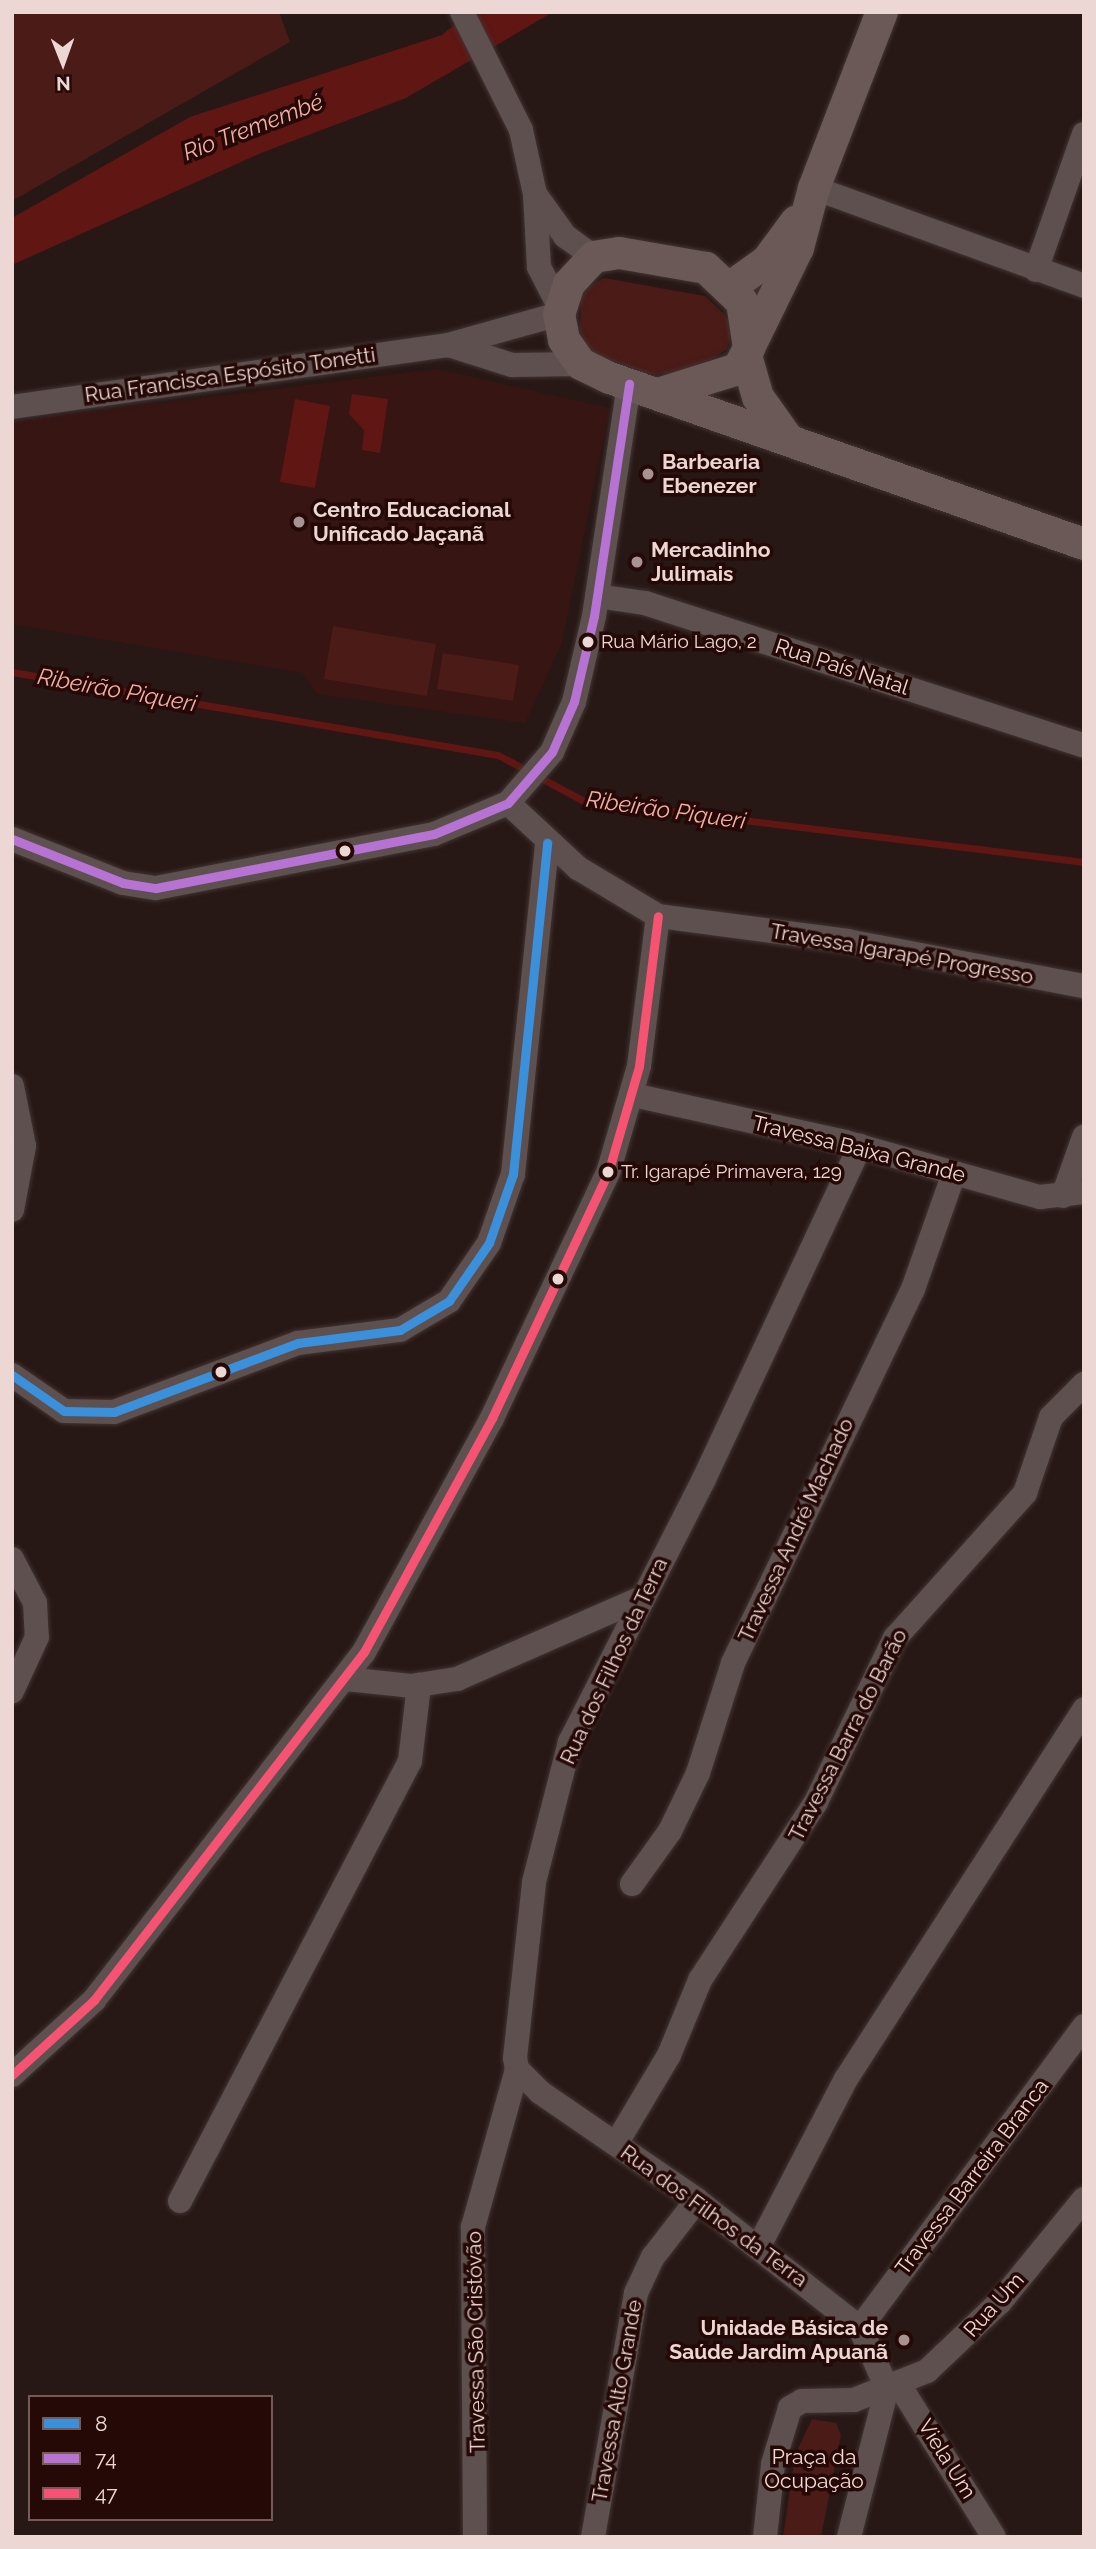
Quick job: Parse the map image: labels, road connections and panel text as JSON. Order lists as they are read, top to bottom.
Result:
{
  "streets": {
    "street": [
      "Rua Francisca Espósito Tonetti",
      "Rua País Natal",
      "Travessa Igarapé Progresso",
      "Travessa Baixa Grande",
      "Travessa André Machado",
      "Rua dos Filhos da Terra",
      "Travessa Barra do Barão",
      "Travessa Barreira Branca",
      "Rua Um",
      "Travessa São Cristóvão",
      "Travessa Alto Grande",
      "Viela Um"
    ]
  },
  "crossings": [
    ["Travessa Baixa Grande", "Travessa André Machado"],
    ["Travessa Baixa Grande", "Rua dos Filhos da Terra"],
    ["Rua dos Filhos da Terra", "Travessa Barra do Barão"],
    ["Rua dos Filhos da Terra", "Travessa Barreira Branca"],
    ["Rua dos Filhos da Terra", "Rua Um"],
    ["Rua dos Filhos da Terra", "Travessa São Cristóvão"],
    ["Rua dos Filhos da Terra", "Travessa Alto Grande"],
    ["Rua dos Filhos da Terra", "Viela Um"],
    ["Rua Um", "Viela Um"]
  ],
  "water": ["Rio Tremembé", "Ribeirão Piqueri"],
  "parks": ["Praça da Ocupação"],
  "places": [
    "Barbearia Ebenezer",
    "Centro Educacional Unificado Jaçanã",
    "Mercadinho Julimais",
    "Rua Mário Lago, 2",
    "Tr. Igarapé Primavera, 129",
    "Unidade Básica de Saúde Jardim Apuanã"
  ],
  "lines": ["transit line 74", "transit line 8", "transit line 47"],
  "legend": ["8", "74", "47"],
  "north": "bottom"
}
